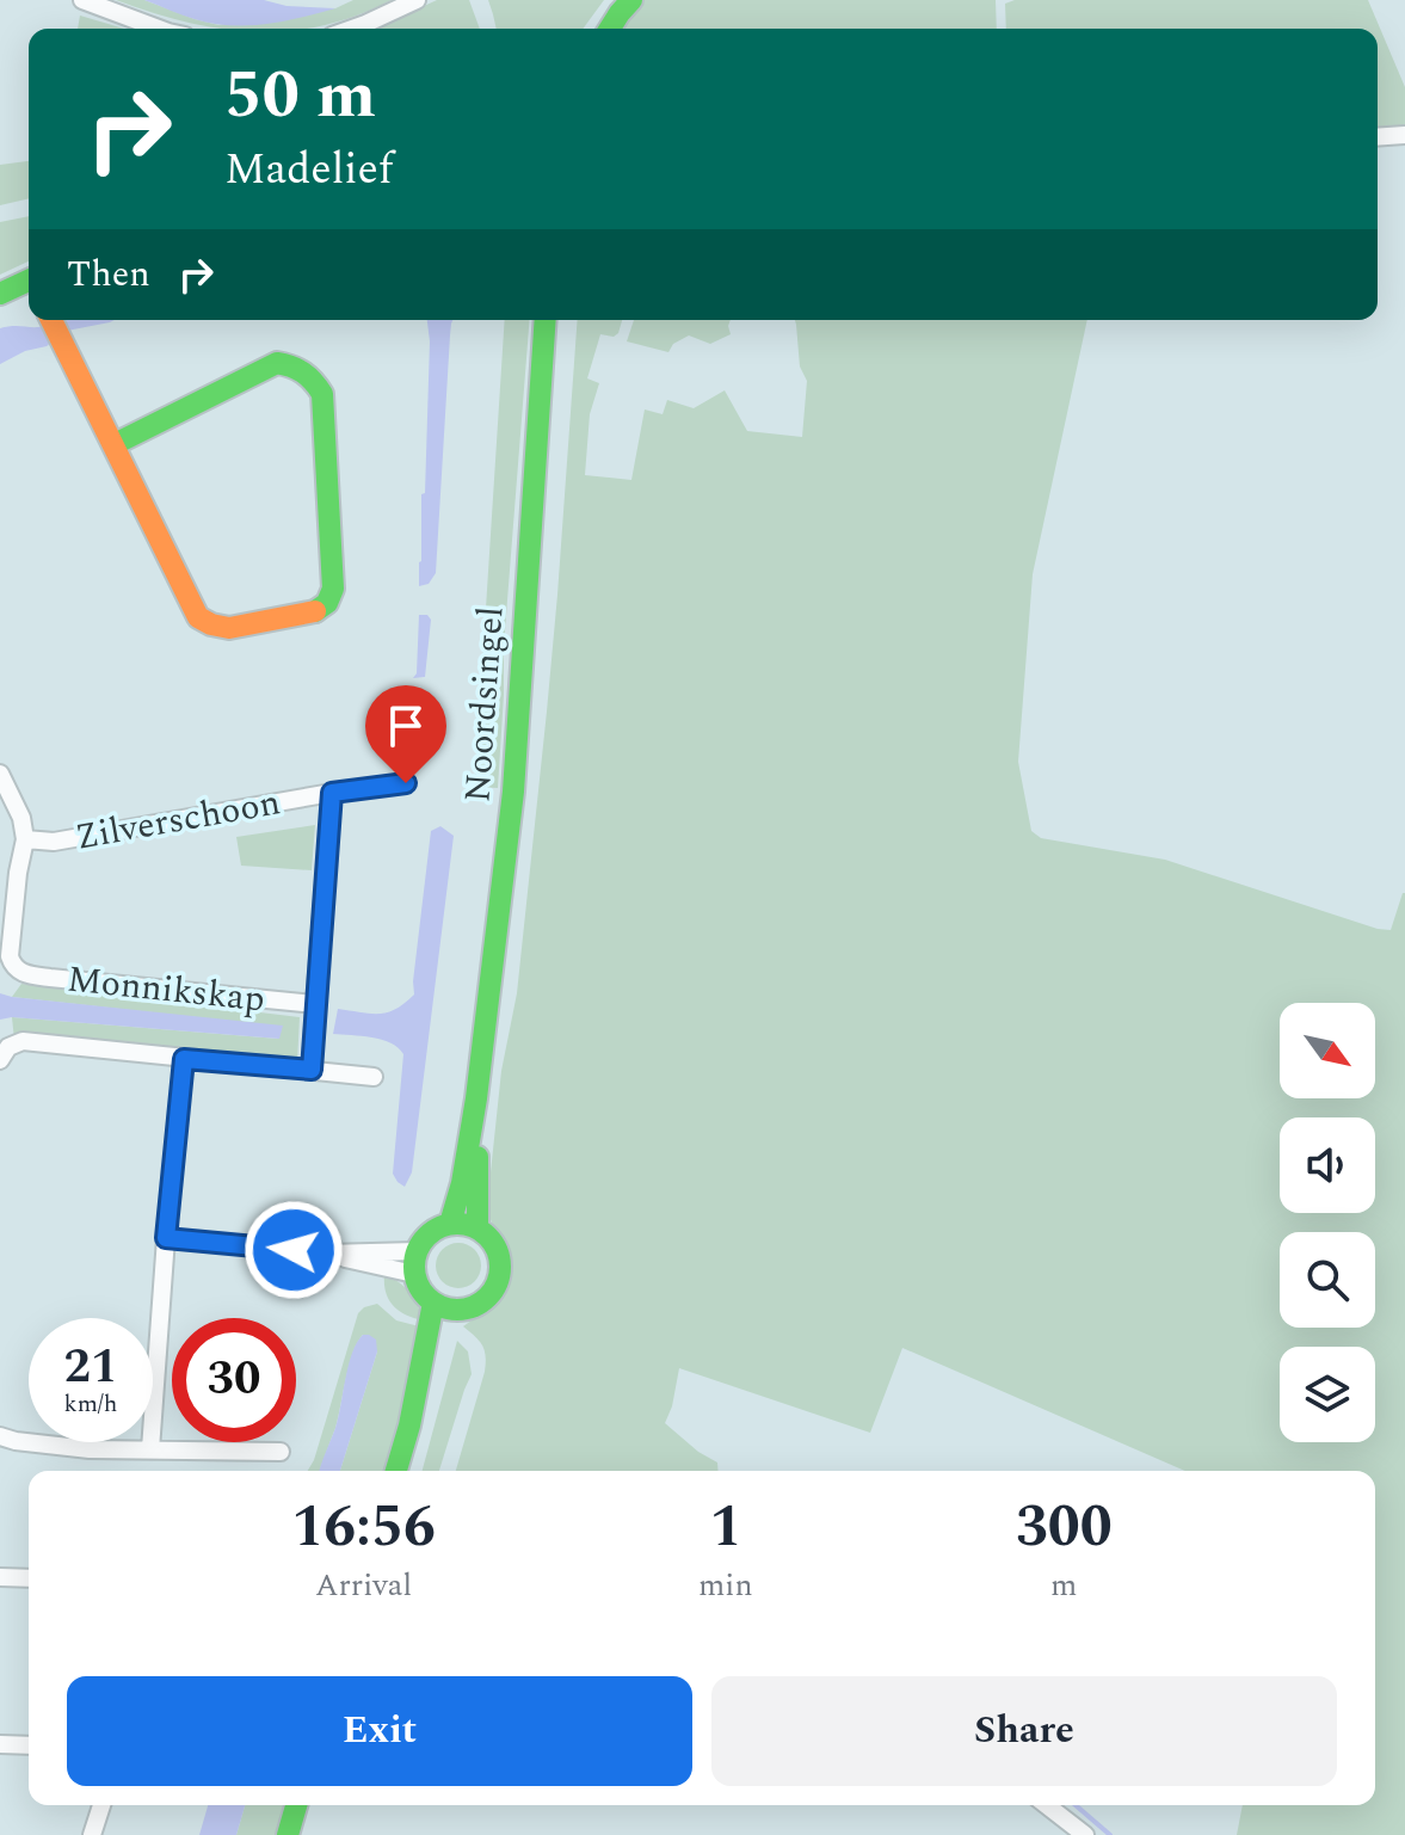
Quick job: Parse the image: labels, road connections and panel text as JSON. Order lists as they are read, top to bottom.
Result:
{
  "streets": {
    "main road": ["Noordsingel"],
    "street": ["Zilverschoon", "Monnikskap"]
  },
  "crossings": [
    ["Zilverschoon", "Monnikskap"]
  ],
  "north": "bottom right",
  "page": {
    "turn": ["50 m", "Madelief"],
    "then": "Then",
    "speed": "21 km/h",
    "limit": "30",
    "eta": [
      "16:56",
      "Arrival",
      "1",
      "min",
      "300",
      "m"
    ],
    "buttons": ["Exit", "Share"]
  }
}
